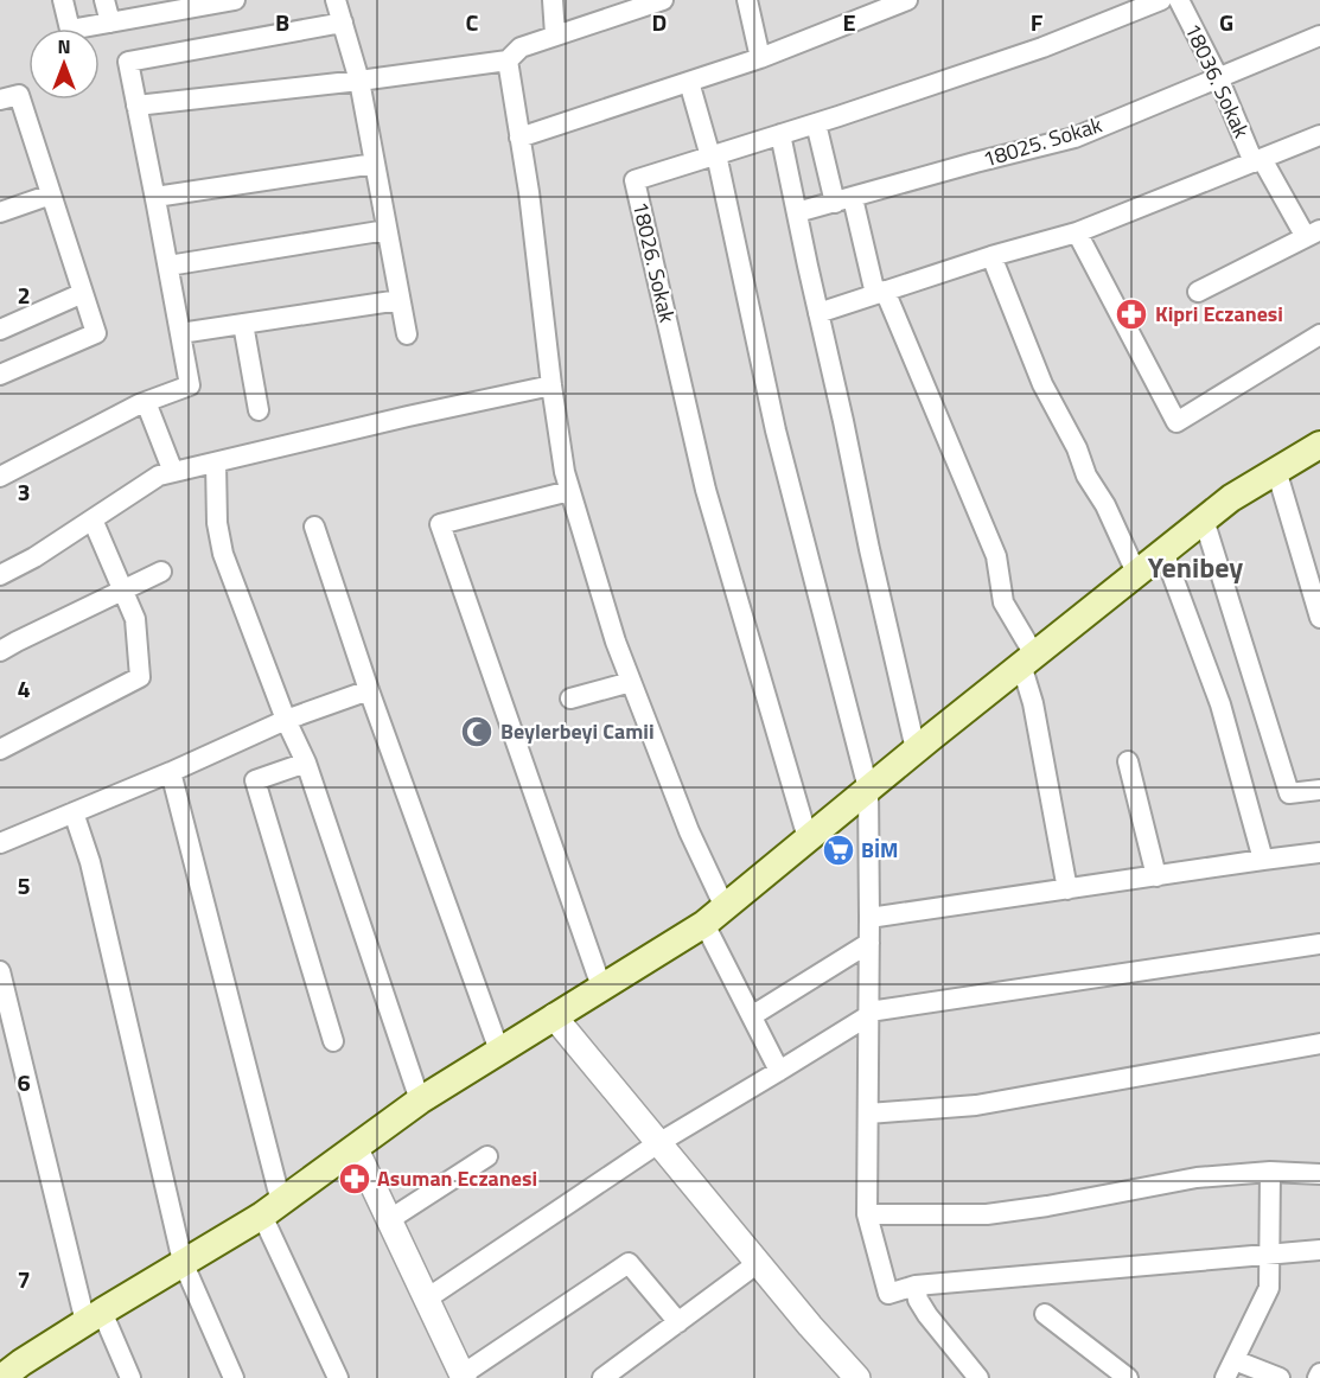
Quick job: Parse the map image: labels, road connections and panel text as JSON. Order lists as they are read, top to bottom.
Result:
{
  "streets": {
    "street": ["18036. Sokak", "18025. Sokak", "18026. Sokak"]
  },
  "crossings": [
    ["18036. Sokak", "18025. Sokak"]
  ],
  "districts": ["Yenibey"],
  "places": {
    "pharmacy": ["Kipri Eczanesi", "Asuman Eczanesi"],
    "mosque": ["Beylerbeyi Camii"],
    "supermarket": ["BİM"]
  },
  "north": "top",
  "grid": {
    "columns": [
      "B",
      "C",
      "D",
      "E",
      "F",
      "G"
    ],
    "rows": [
      "2",
      "3",
      "4",
      "5",
      "6",
      "7"
    ]
  }
}
